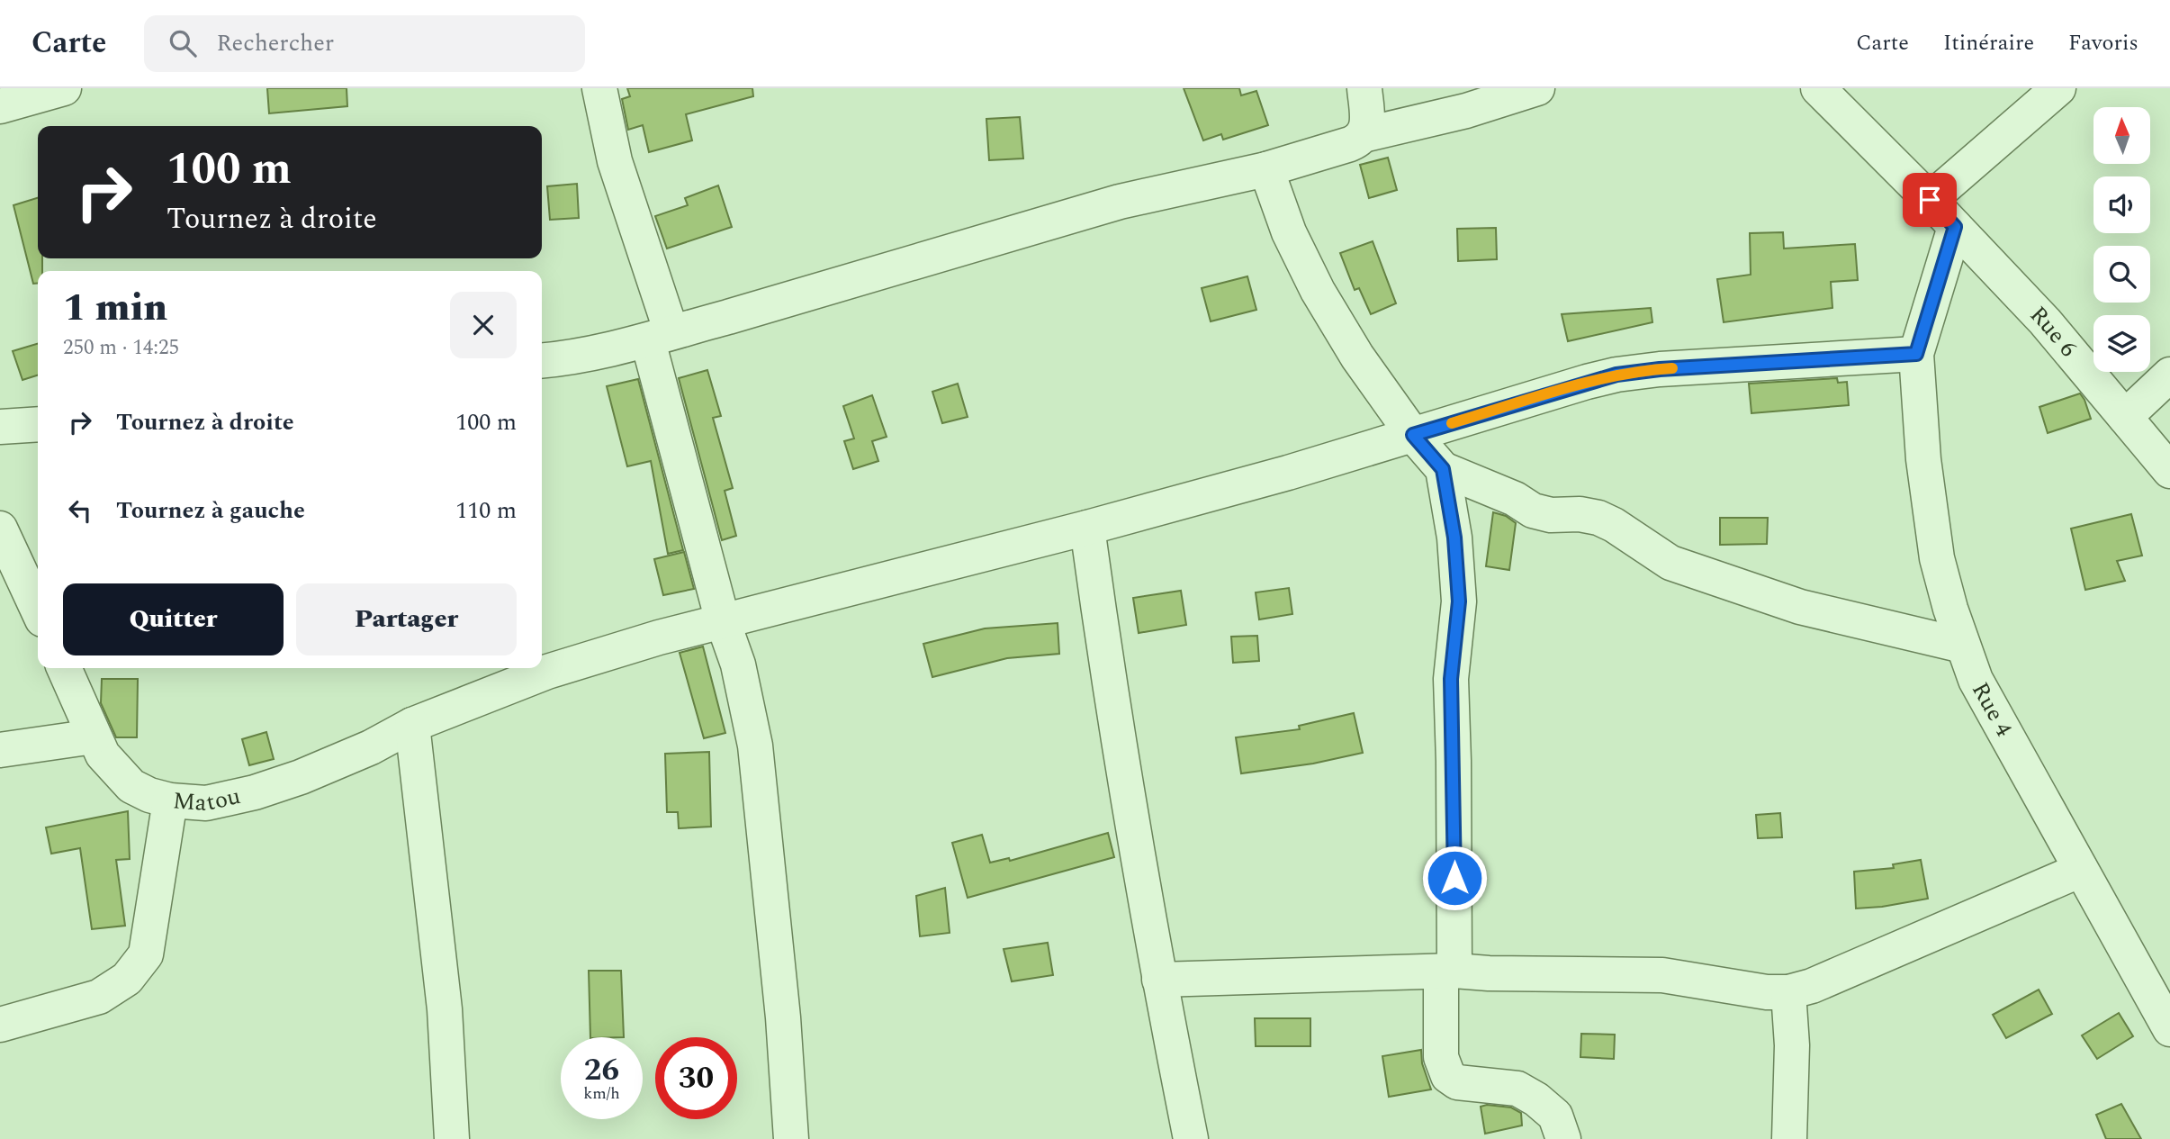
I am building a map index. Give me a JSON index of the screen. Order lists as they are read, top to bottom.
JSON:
{
  "streets": {
    "street": ["Rue 6", "Rue 4", "Matou"]
  },
  "crossings": [
    ["Rue 4", "Matou"]
  ],
  "north": "top",
  "page": {
    "header": "Carte",
    "search": "Rechercher",
    "nav": ["Carte", "Itinéraire", "Favoris"],
    "turn": ["100 m", "Tournez à droite"],
    "heading": ["1 min", "250 m · 14:25"],
    "list": [
      {
        "name": "Tournez à droite",
        "value": "100 m"
      },
      {
        "name": "Tournez à gauche",
        "value": "110 m"
      }
    ],
    "buttons": ["Quitter", "Partager"],
    "speed": "26 km/h",
    "limit": "30"
  }
}
